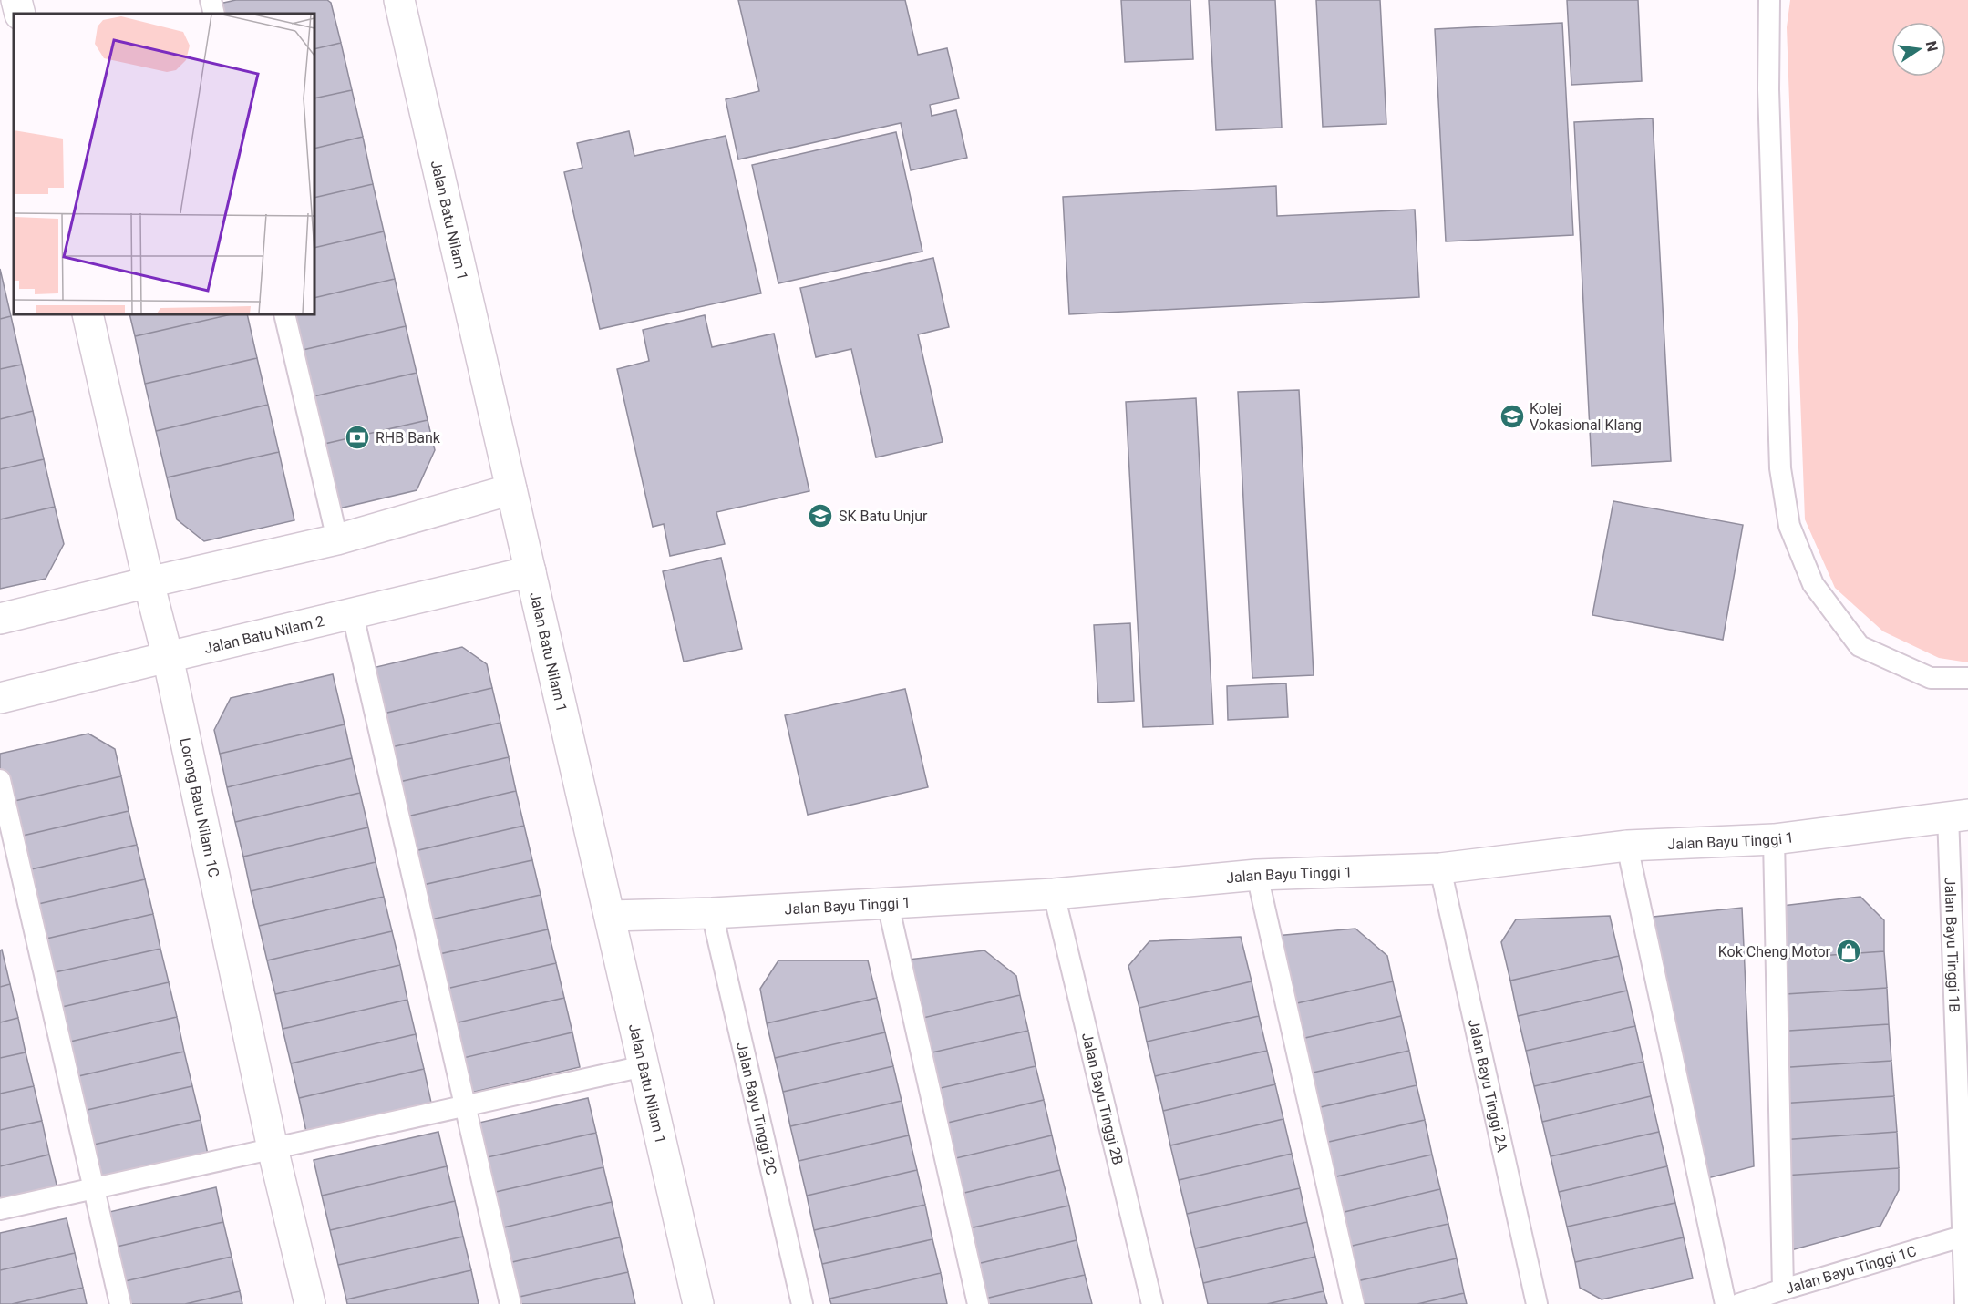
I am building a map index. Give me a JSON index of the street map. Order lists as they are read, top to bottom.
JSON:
{
  "streets": {
    "street": [
      "Jalan Batu Nilam 1",
      "Jalan Batu Nilam 2",
      "Lorong Batu Nilam 1C",
      "Jalan Bayu Tinggi 1"
    ],
    "lane": [
      "Jalan Bayu Tinggi 1B",
      "Jalan Bayu Tinggi 2A",
      "Jalan Bayu Tinggi 2B",
      "Jalan Bayu Tinggi 2C",
      "Jalan Bayu Tinggi 1C"
    ]
  },
  "crossings": [
    ["Jalan Batu Nilam 1", "Jalan Batu Nilam 2"],
    ["Jalan Batu Nilam 1", "Jalan Bayu Tinggi 1"],
    ["Jalan Batu Nilam 2", "Lorong Batu Nilam 1C"],
    ["Jalan Bayu Tinggi 1", "Jalan Bayu Tinggi 1B"],
    ["Jalan Bayu Tinggi 1", "Jalan Bayu Tinggi 2A"],
    ["Jalan Bayu Tinggi 1", "Jalan Bayu Tinggi 2B"],
    ["Jalan Bayu Tinggi 1", "Jalan Bayu Tinggi 2C"],
    ["Jalan Bayu Tinggi 1B", "Jalan Bayu Tinggi 1C"]
  ],
  "places": {
    "school or university": ["Kolej Vokasional Klang", "SK Batu Unjur"],
    "bank": ["RHB Bank"],
    "shop": ["Kok Cheng Motor"]
  },
  "north": "right"
}
